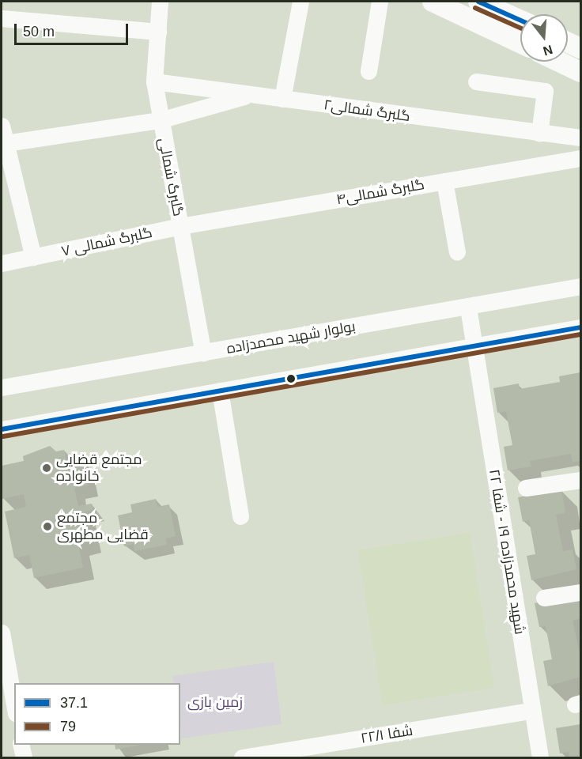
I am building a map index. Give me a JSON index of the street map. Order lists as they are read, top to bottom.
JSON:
{
  "streets": {
    "street": [
      "گلبرگ شمالی۲",
      "گلبرگ شمالی",
      "گلبرگ شمالی۴",
      "گلبرگ شمالی ۷",
      "بولوار شهید محمدزاده",
      "شهید محمدزاده ۱۹ - شفا ۲۲",
      "۲۲/۱ شفا"
    ]
  },
  "crossings": [
    ["گلبرگ شمالی۲", "گلبرگ شمالی"],
    ["گلبرگ شمالی", "گلبرگ شمالی۴"],
    ["گلبرگ شمالی", "گلبرگ شمالی ۷"],
    ["گلبرگ شمالی", "بولوار شهید محمدزاده"],
    ["گلبرگ شمالی۴", "گلبرگ شمالی ۷"],
    ["بولوار شهید محمدزاده", "شهید محمدزاده ۱۹ - شفا ۲۲"],
    ["شهید محمدزاده ۱۹ - شفا ۲۲", "۲۲/۱ شفا"]
  ],
  "parks": ["زمین بازی"],
  "places": ["مجتمع قضایی خانواده", "مجتمع قضایی مطهری"],
  "lines": ["transit line 37.1", "transit line 79"],
  "legend": ["37.1", "79"],
  "scale_bar": "50 m",
  "north": "bottom"
}
